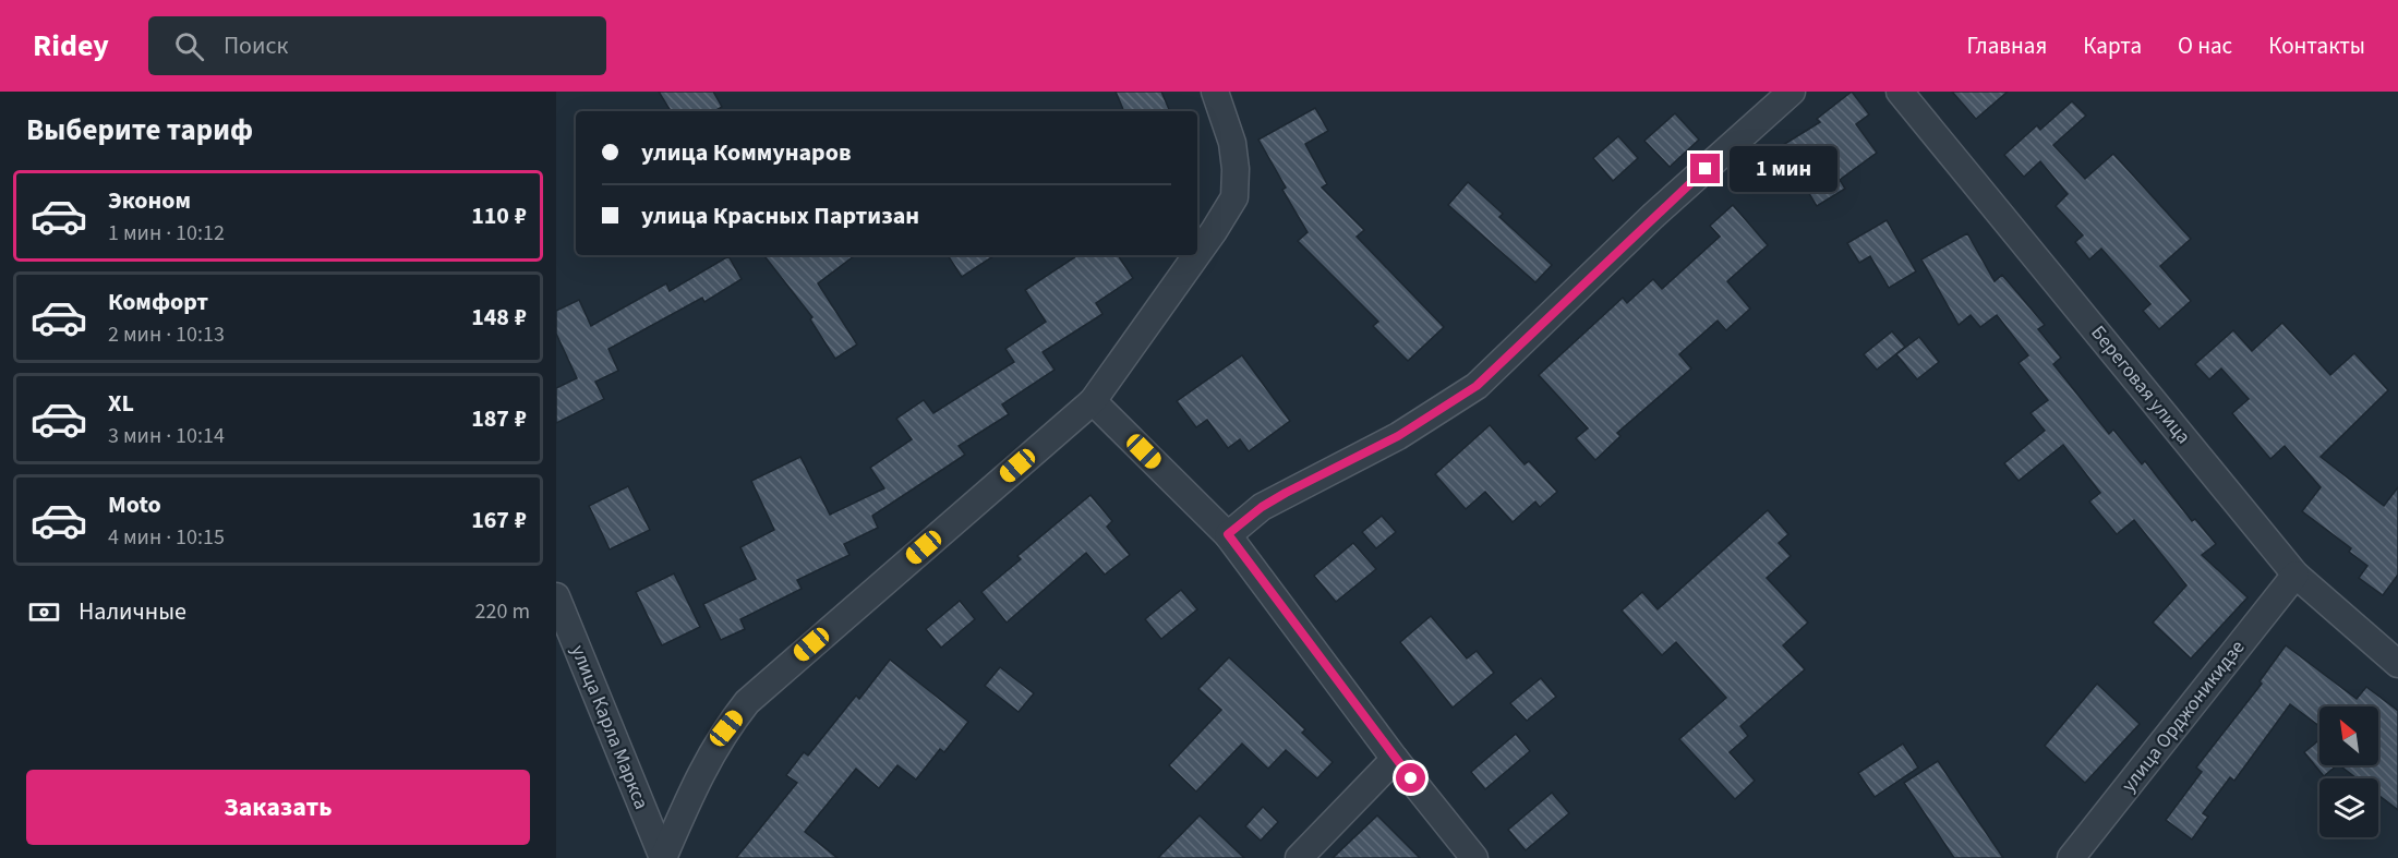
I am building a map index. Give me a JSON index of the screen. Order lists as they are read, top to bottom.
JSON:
{
  "streets": {
    "street": ["Береговая улица", "улица Орджоникидзе", "улица Карла Маркса"]
  },
  "crossings": [
    ["Береговая улица", "улица Орджоникидзе"]
  ],
  "north": "top left",
  "page": {
    "header": "Ridey",
    "search": "Поиск",
    "nav": [
      "Главная",
      "Карта",
      "О нас",
      "Контакты"
    ],
    "heading": "Выберите тариф",
    "banner": ["улица Коммунаров", "улица Красных Партизан"],
    "bubble": "1 мин",
    "list": [
      {
        "name": "Эконом",
        "note": "1 мин · 10:12",
        "value": "110 ₽"
      },
      {
        "name": "Комфорт",
        "note": "2 мин · 10:13",
        "value": "148 ₽"
      },
      {
        "name": "XL",
        "note": "3 мин · 10:14",
        "value": "187 ₽"
      },
      {
        "name": "Moto",
        "note": "4 мин · 10:15",
        "value": "167 ₽"
      }
    ],
    "pay": ["Наличные", "220 m"],
    "buttons": "Заказать"
  }
}
